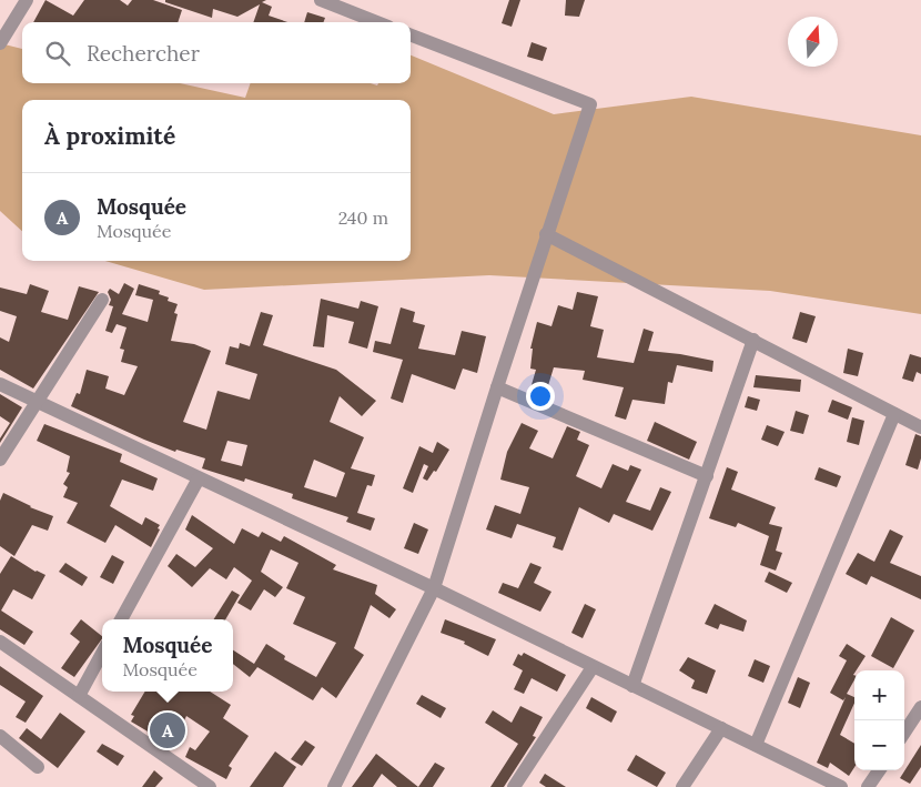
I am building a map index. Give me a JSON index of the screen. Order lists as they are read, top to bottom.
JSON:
{
  "north": "top",
  "page": {
    "search": "Rechercher",
    "heading": "À proximité",
    "list": [
      {
        "mark": "A",
        "name": "Mosquée",
        "note": "Mosquée",
        "value": "240 m"
      }
    ],
    "popup": ["Mosquée", "Mosquée"],
    "map_buttons": ["+", "−"],
    "pins": "A"
  }
}
